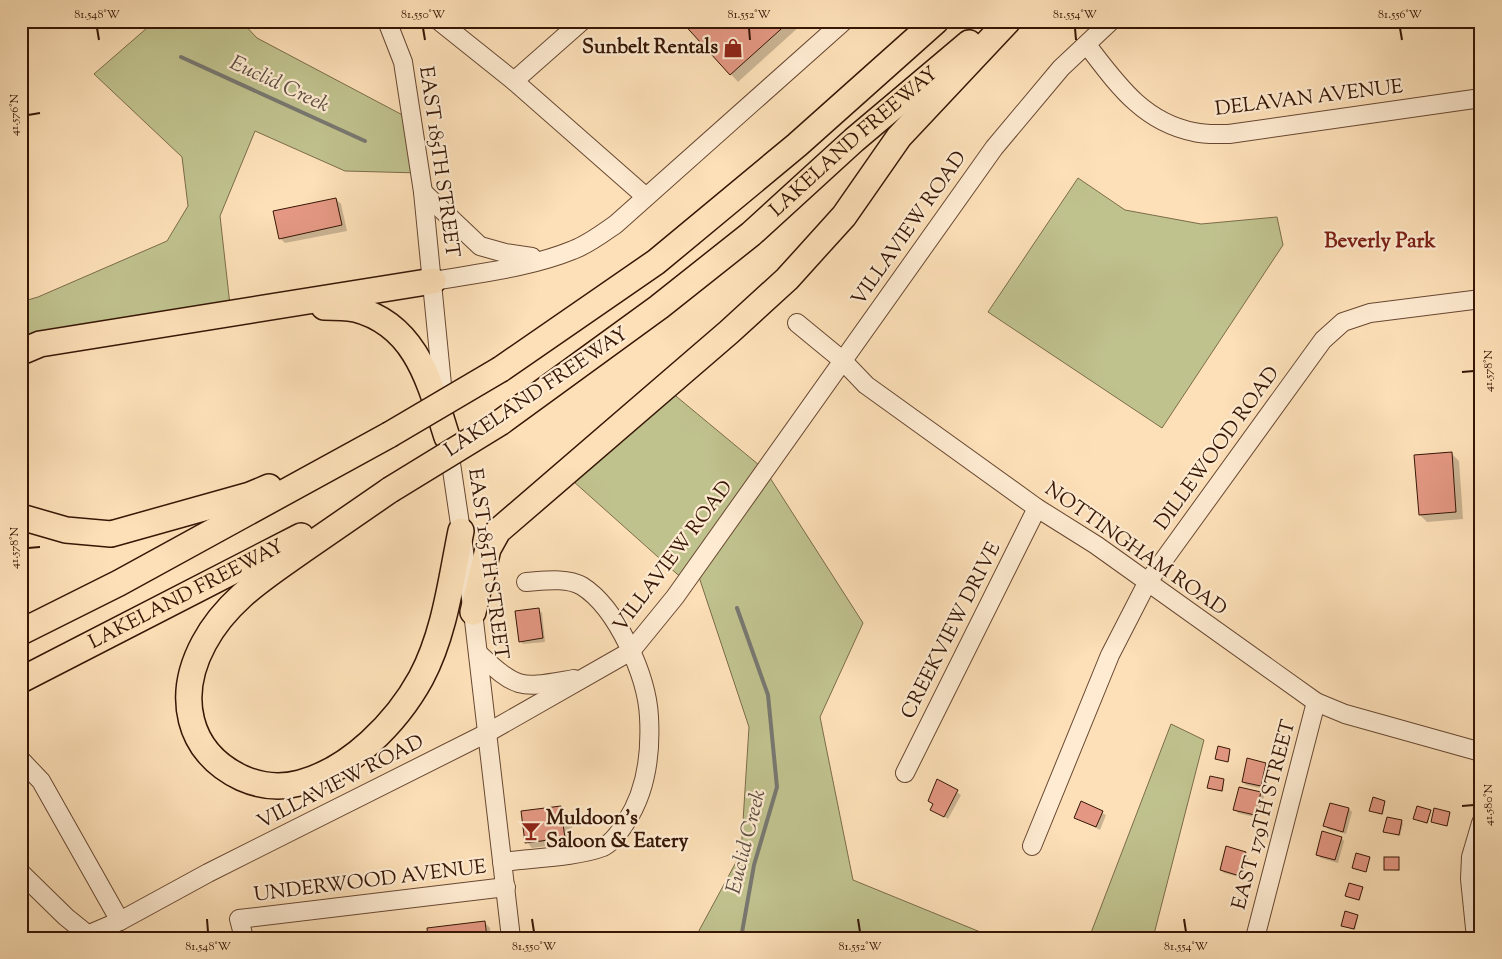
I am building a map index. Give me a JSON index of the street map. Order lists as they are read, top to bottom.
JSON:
{
  "streets": {
    "highway": ["LAKELAND FREEWAY"],
    "street": [
      "DELAVAN AVENUE",
      "EAST 185TH STREET",
      "VILLAVIEW ROAD",
      "DILLEWOOD ROAD",
      "NOTTINGHAM ROAD",
      "CREEKVIEW DRIVE",
      "EAST 179TH STREET",
      "UNDERWOOD AVENUE"
    ]
  },
  "crossings": [
    ["DELAVAN AVENUE", "VILLAVIEW ROAD"],
    ["EAST 185TH STREET", "VILLAVIEW ROAD"],
    ["EAST 185TH STREET", "UNDERWOOD AVENUE"],
    ["VILLAVIEW ROAD", "NOTTINGHAM ROAD"],
    ["DILLEWOOD ROAD", "NOTTINGHAM ROAD"],
    ["NOTTINGHAM ROAD", "CREEKVIEW DRIVE"],
    ["NOTTINGHAM ROAD", "EAST 179TH STREET"]
  ],
  "districts": ["Beverly Park"],
  "water": ["Euclid Creek"],
  "places": {
    "shop": ["Sunbelt Rentals"],
    "bar": ["Muldoon's Saloon & Eatery"]
  },
  "coordinates": [
    "81.548°W",
    "81.550°W",
    "81.552°W",
    "81.554°W",
    "81.556°W",
    "41.576°N",
    "41.578°N",
    "41.580°N"
  ]
}
